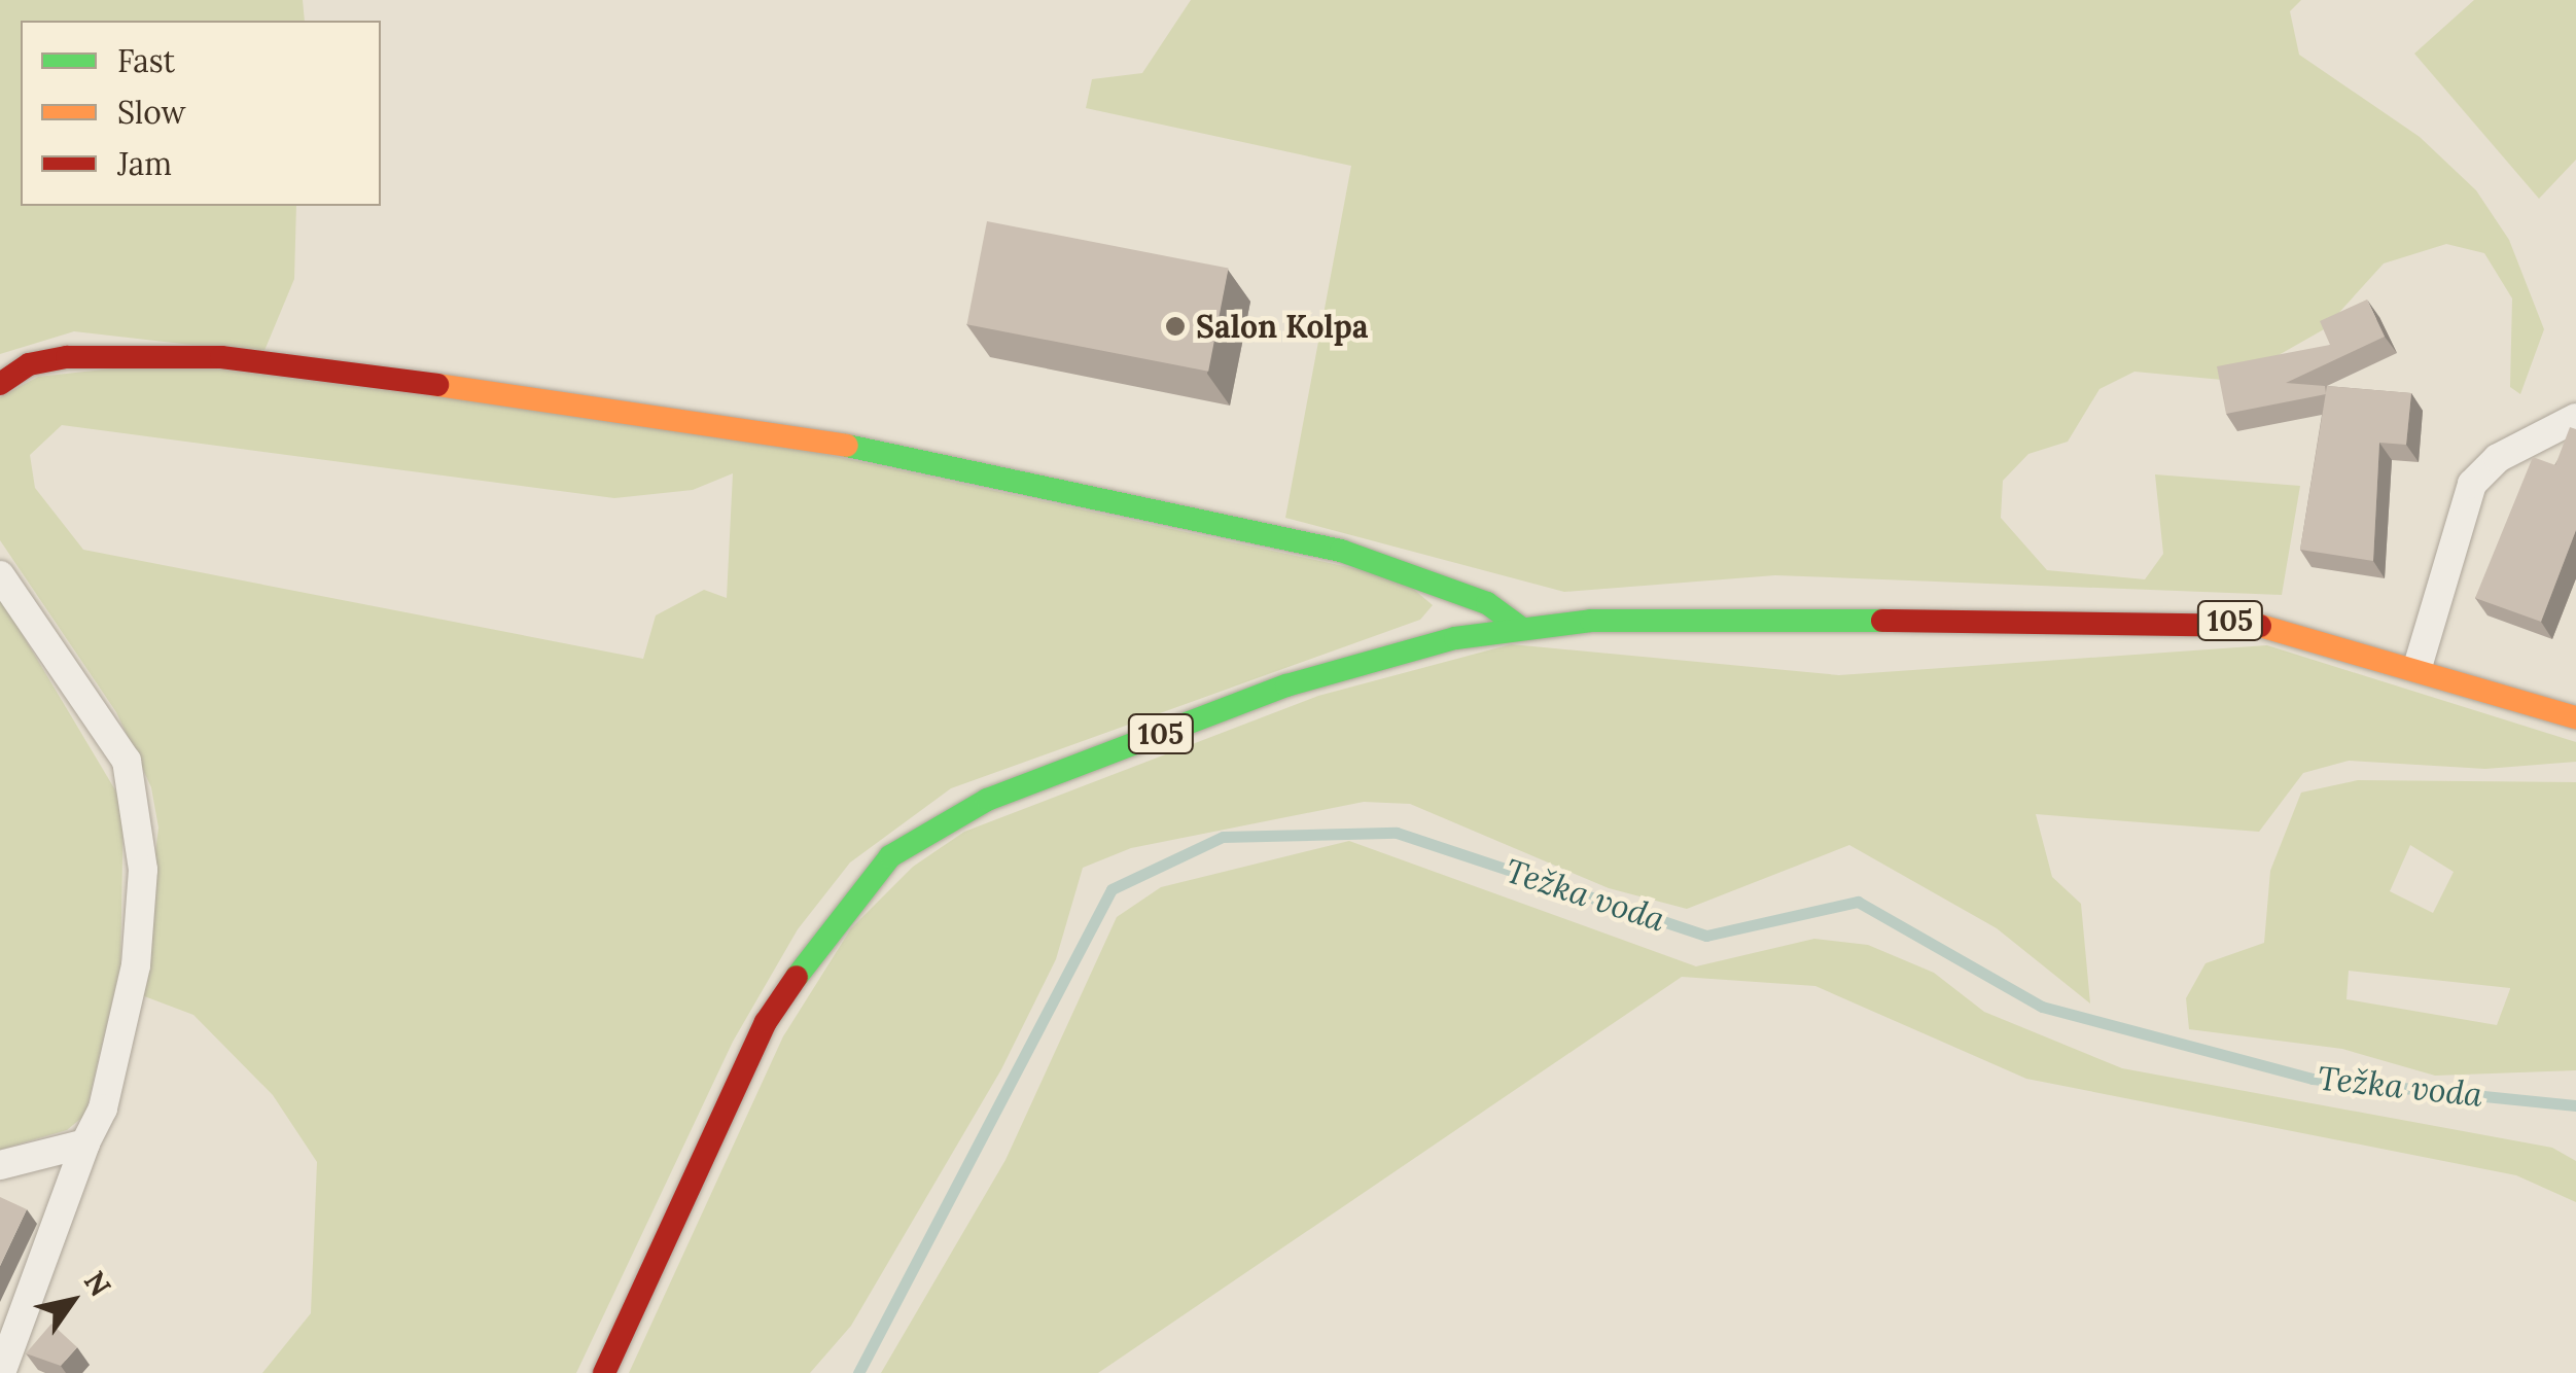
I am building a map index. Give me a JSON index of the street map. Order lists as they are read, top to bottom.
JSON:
{
  "streets": {
    "main road": ["105"]
  },
  "water": ["Težka voda"],
  "places": ["Salon Kolpa"],
  "legend": ["Fast", "Slow", "Jam"],
  "north": "top right"
}
